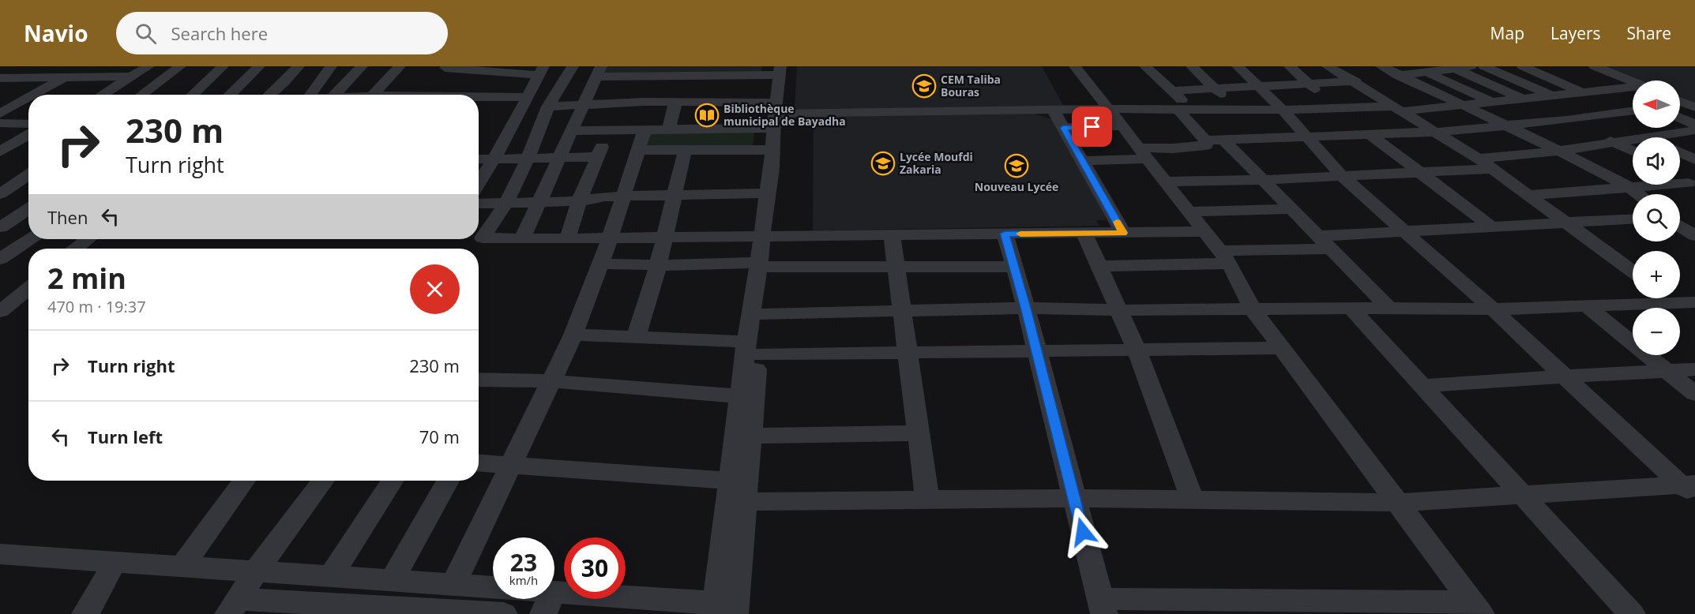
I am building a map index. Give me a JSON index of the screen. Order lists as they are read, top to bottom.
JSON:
{
  "places": {
    "school or university": ["CEM Taliba Bouras", "Lycée Moufdi Zakaria", "Nouveau Lycée"],
    "library": ["Bibliothèque municipal de Bayadha"]
  },
  "north": "left",
  "page": {
    "header": "Navio",
    "search": "Search here",
    "nav": ["Map", "Layers", "Share"],
    "map_buttons": ["+", "−"],
    "turn": ["230 m", "Turn right"],
    "then": "Then",
    "heading": ["2 min", "470 m · 19:37"],
    "list": [
      {
        "name": "Turn right",
        "value": "230 m"
      },
      {
        "name": "Turn left",
        "value": "70 m"
      }
    ],
    "speed": "23 km/h",
    "limit": "30"
  }
}
